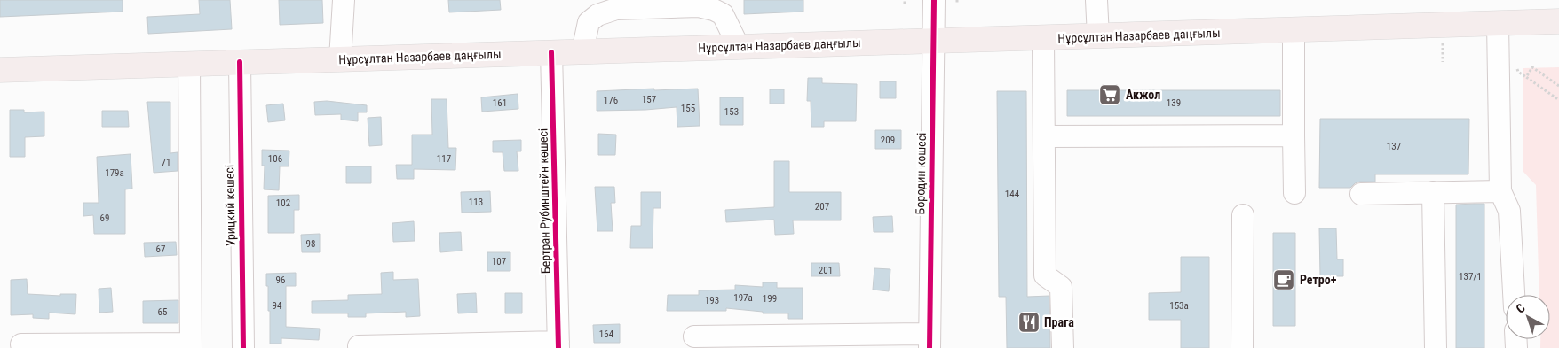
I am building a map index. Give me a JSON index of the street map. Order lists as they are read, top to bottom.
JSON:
{
  "streets": {
    "main road": ["Нұрсұлтан Назарбаев даңғылы"],
    "street": ["Бородин көшесі", "Бертран Рубинштейн көшесі", "Урицкий көшесі"]
  },
  "crossings": [
    ["Нұрсұлтан Назарбаев даңғылы", "Бородин көшесі"],
    ["Нұрсұлтан Назарбаев даңғылы", "Бертран Рубинштейн көшесі"],
    ["Нұрсұлтан Назарбаев даңғылы", "Урицкий көшесі"]
  ],
  "places": {
    "supermarket": ["Акжол"],
    "cafe": ["Ретро+"],
    "restaurant": ["Прага"]
  },
  "house_numbers": [
    "157",
    "176",
    "161",
    "139",
    "155",
    "153",
    "209",
    "137",
    "106",
    "117",
    "71",
    "179а",
    "144",
    "113",
    "102",
    "207",
    "69",
    "98",
    "67",
    "107",
    "201",
    "137/1",
    "96",
    "197а",
    "199",
    "193",
    "94",
    "153а",
    "65",
    "164"
  ],
  "north": "top left"
}
